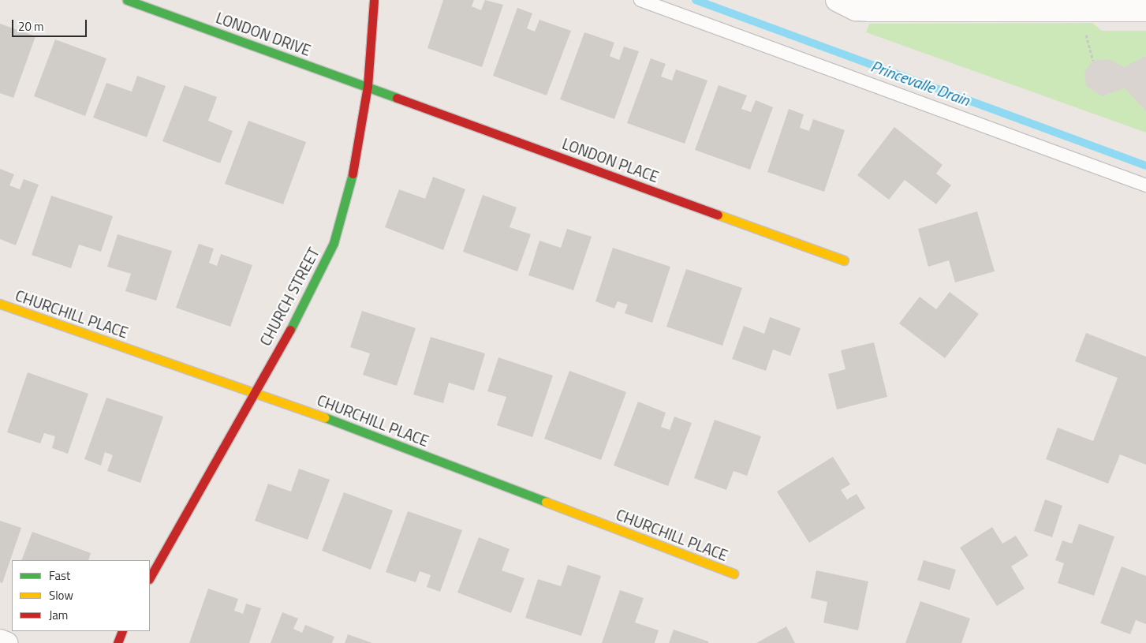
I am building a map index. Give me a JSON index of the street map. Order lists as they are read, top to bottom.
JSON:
{
  "streets": {
    "street": [
      "LONDON DRIVE",
      "LONDON PLACE",
      "CHURCH STREET",
      "CHURCHILL PLACE"
    ]
  },
  "crossings": [
    ["LONDON DRIVE", "LONDON PLACE"],
    ["LONDON DRIVE", "CHURCH STREET"],
    ["LONDON PLACE", "CHURCH STREET"],
    ["CHURCH STREET", "CHURCHILL PLACE"]
  ],
  "water": ["Princevalle Drain"],
  "legend": ["Fast", "Slow", "Jam"],
  "scale_bar": "20 m"
}
